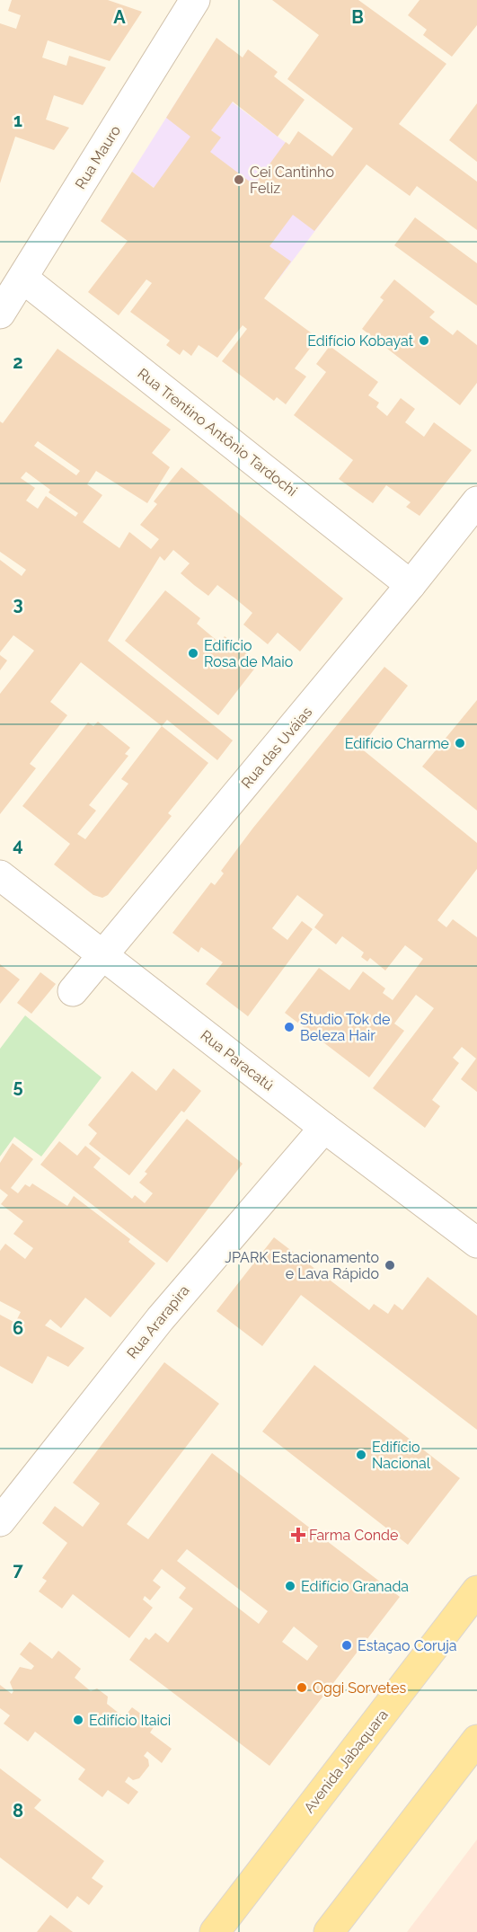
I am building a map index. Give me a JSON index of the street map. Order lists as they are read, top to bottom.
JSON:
{
  "streets": {
    "main road": ["Avenida Jabaquara"],
    "street": [
      "Rua Mauro",
      "Rua Trentino Antônio Tardochi",
      "Rua das Uváias",
      "Rua Paracatú",
      "Rua Ararapira"
    ]
  },
  "crossings": [
    ["Rua Mauro", "Rua Trentino Antônio Tardochi"],
    ["Rua Trentino Antônio Tardochi", "Rua das Uváias"],
    ["Rua das Uváias", "Rua Paracatú"],
    ["Rua Paracatú", "Rua Ararapira"]
  ],
  "places": {
    "other": [
      "Cei Cantinho Feliz",
      "Edifício Kobayat",
      "Edifício Rosa de Maio",
      "Edifício Charme",
      "Studio Tok de Beleza Hair",
      "JPARK Estacionamento e Lava Rápido",
      "Edifício Nacional",
      "Edifício Granada",
      "Estaçao Coruja",
      "Oggi Sorvetes",
      "Edifício Itaici"
    ],
    "health": ["Farma Conde"]
  },
  "grid": {
    "columns": ["A", "B"],
    "rows": [
      "1",
      "2",
      "3",
      "4",
      "5",
      "6",
      "7",
      "8"
    ]
  }
}
